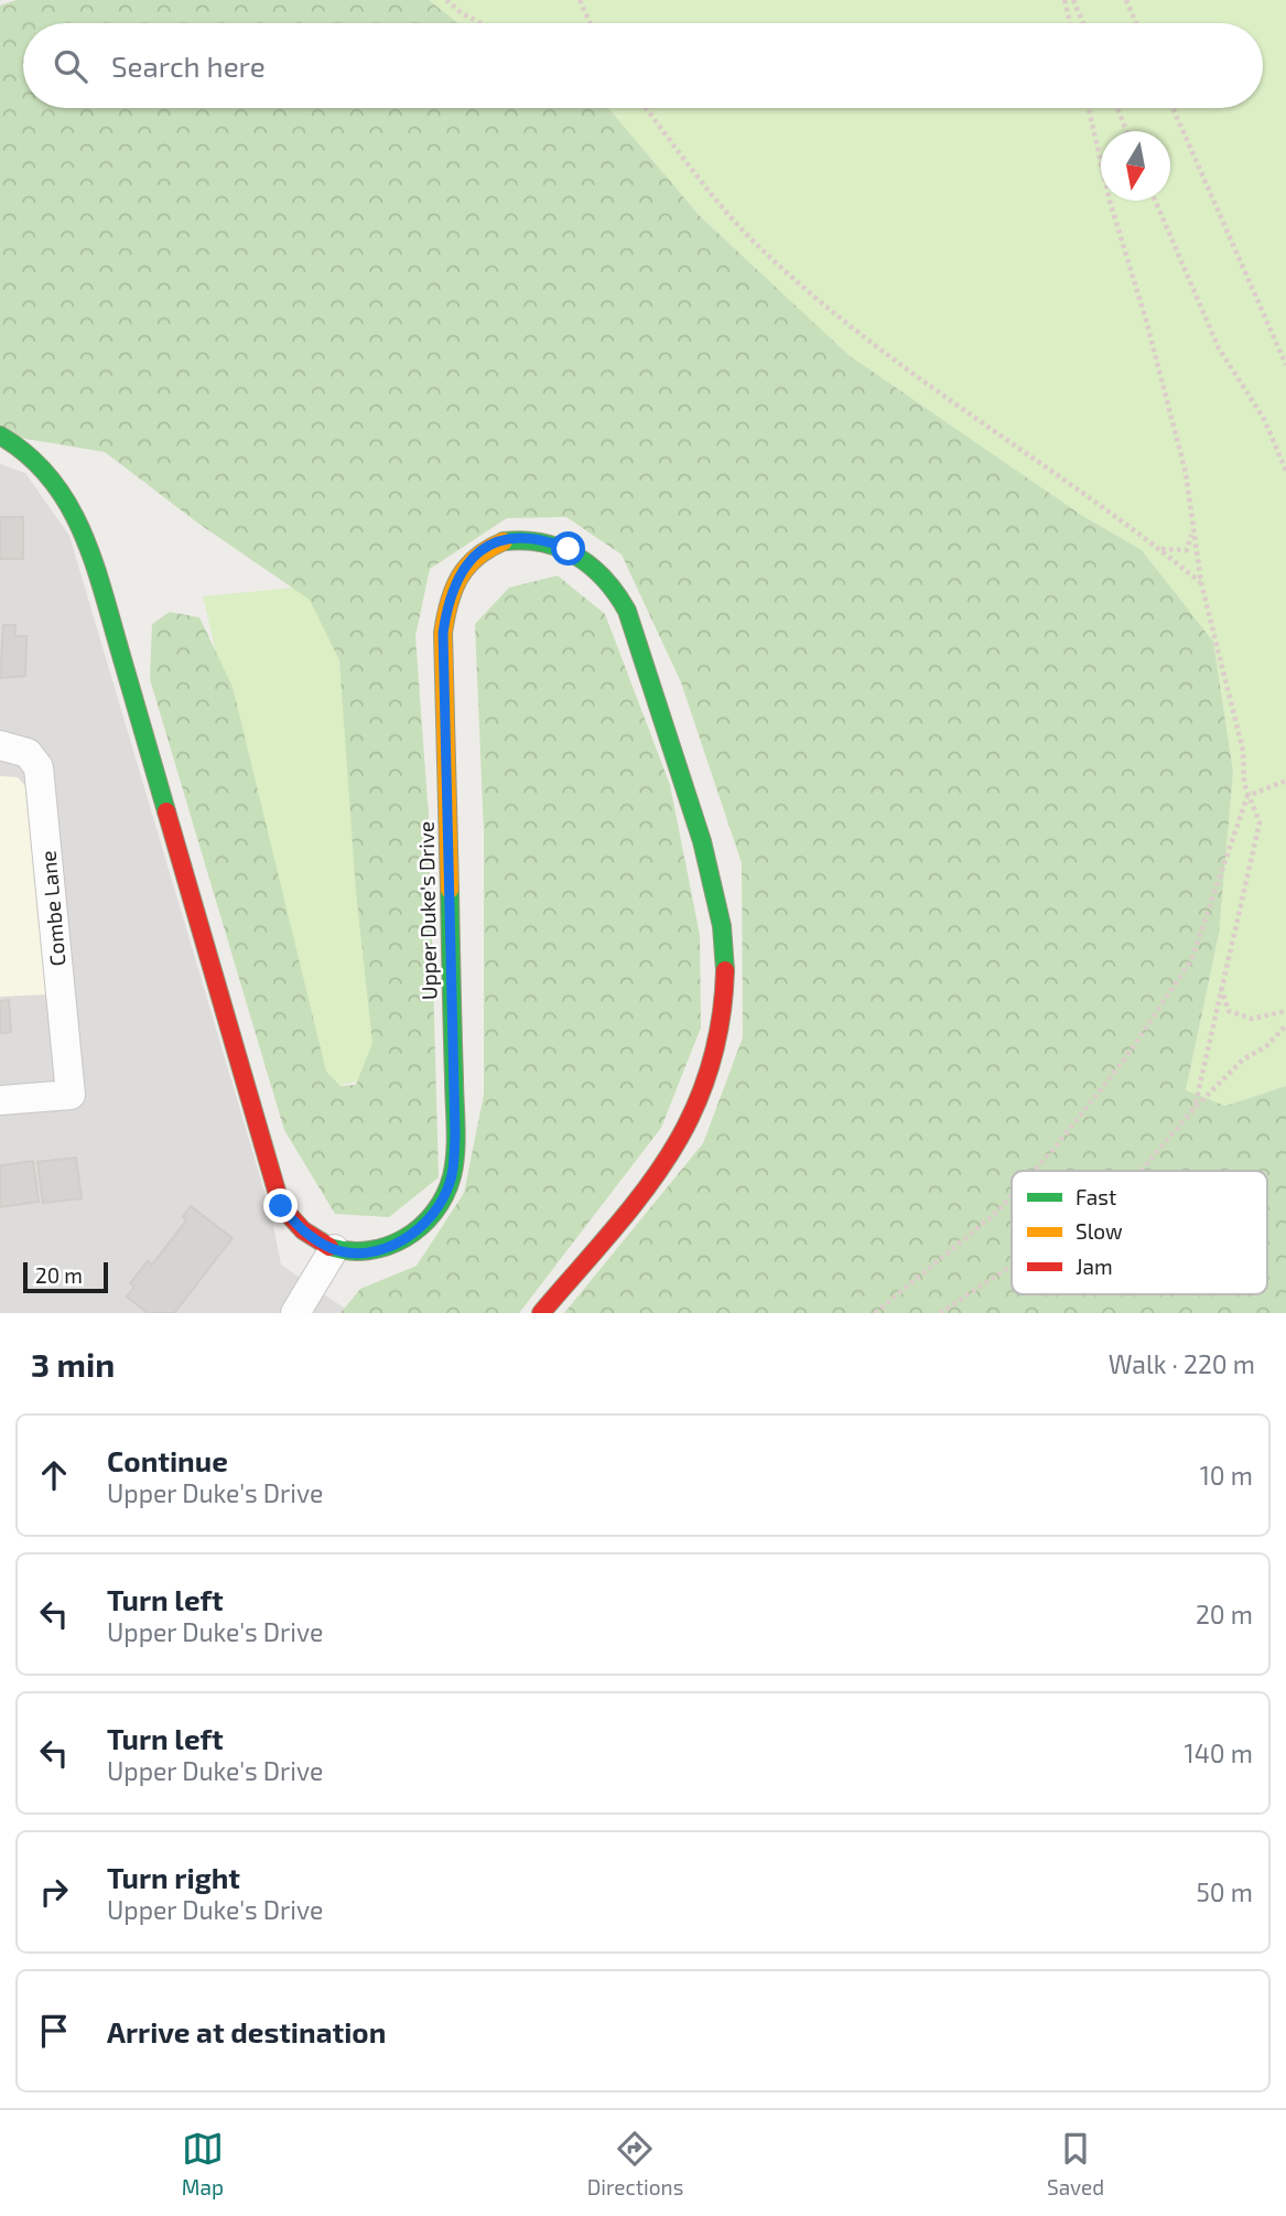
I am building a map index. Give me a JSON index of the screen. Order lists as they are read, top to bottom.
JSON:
{
  "streets": {
    "main road": ["Upper Duke's Drive"],
    "street": ["Combe Lane"]
  },
  "legend": ["Fast", "Slow", "Jam"],
  "scale_bar": "20 m",
  "north": "bottom",
  "page": {
    "search": "Search here",
    "scale": "20 m",
    "heading": ["3 min", "Walk · 220 m"],
    "list": [
      ["Continue", "Upper Duke's Drive", "10 m"],
      ["Turn left", "Upper Duke's Drive", "20 m"],
      ["Turn left", "Upper Duke's Drive", "140 m"],
      ["Turn right", "Upper Duke's Drive", "50 m"],
      "Arrive at destination"
    ],
    "nav": ["Map", "Directions", "Saved"]
  }
}
